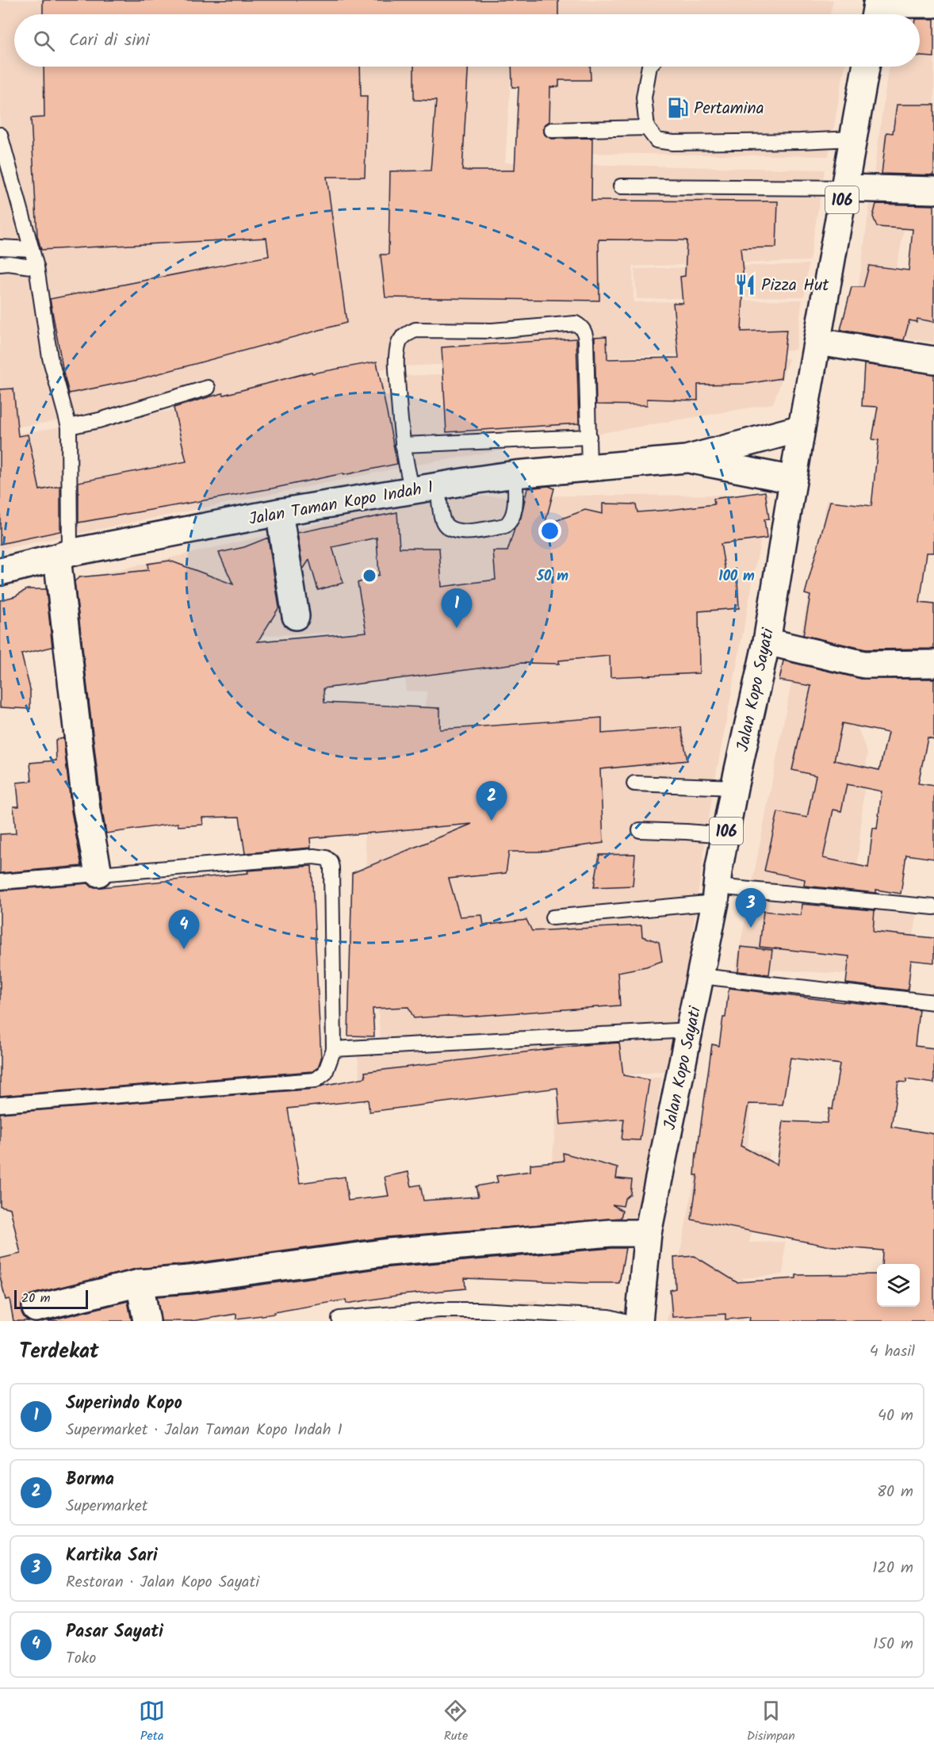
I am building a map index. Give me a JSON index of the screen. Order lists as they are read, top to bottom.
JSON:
{
  "streets": {
    "main road": ["106", "Jalan Taman Kopo Indah 1", "Jalan Kopo Sayati"]
  },
  "crossings": [
    ["Jalan Taman Kopo Indah 1", "Jalan Kopo Sayati"]
  ],
  "places": {
    "fuel station": ["Pertamina"],
    "restaurant": ["Pizza Hut"]
  },
  "scale_bar": "20 m",
  "page": {
    "search": "Cari di sini",
    "pins": [
      "1",
      "2",
      "3",
      "4"
    ],
    "scale": "20 m",
    "heading": ["Terdekat", "4 hasil"],
    "list": [
      {
        "mark": "1",
        "name": "Superindo Kopo",
        "note": "Supermarket · Jalan Taman Kopo Indah 1",
        "value": "40 m"
      },
      {
        "mark": "2",
        "name": "Borma",
        "note": "Supermarket",
        "value": "80 m"
      },
      {
        "mark": "3",
        "name": "Kartika Sari",
        "note": "Restoran · Jalan Kopo Sayati",
        "value": "120 m"
      },
      {
        "mark": "4",
        "name": "Pasar Sayati",
        "note": "Toko",
        "value": "150 m"
      }
    ],
    "nav": ["Peta", "Rute", "Disimpan"]
  },
  "rings": ["50 m", "100 m"]
}
